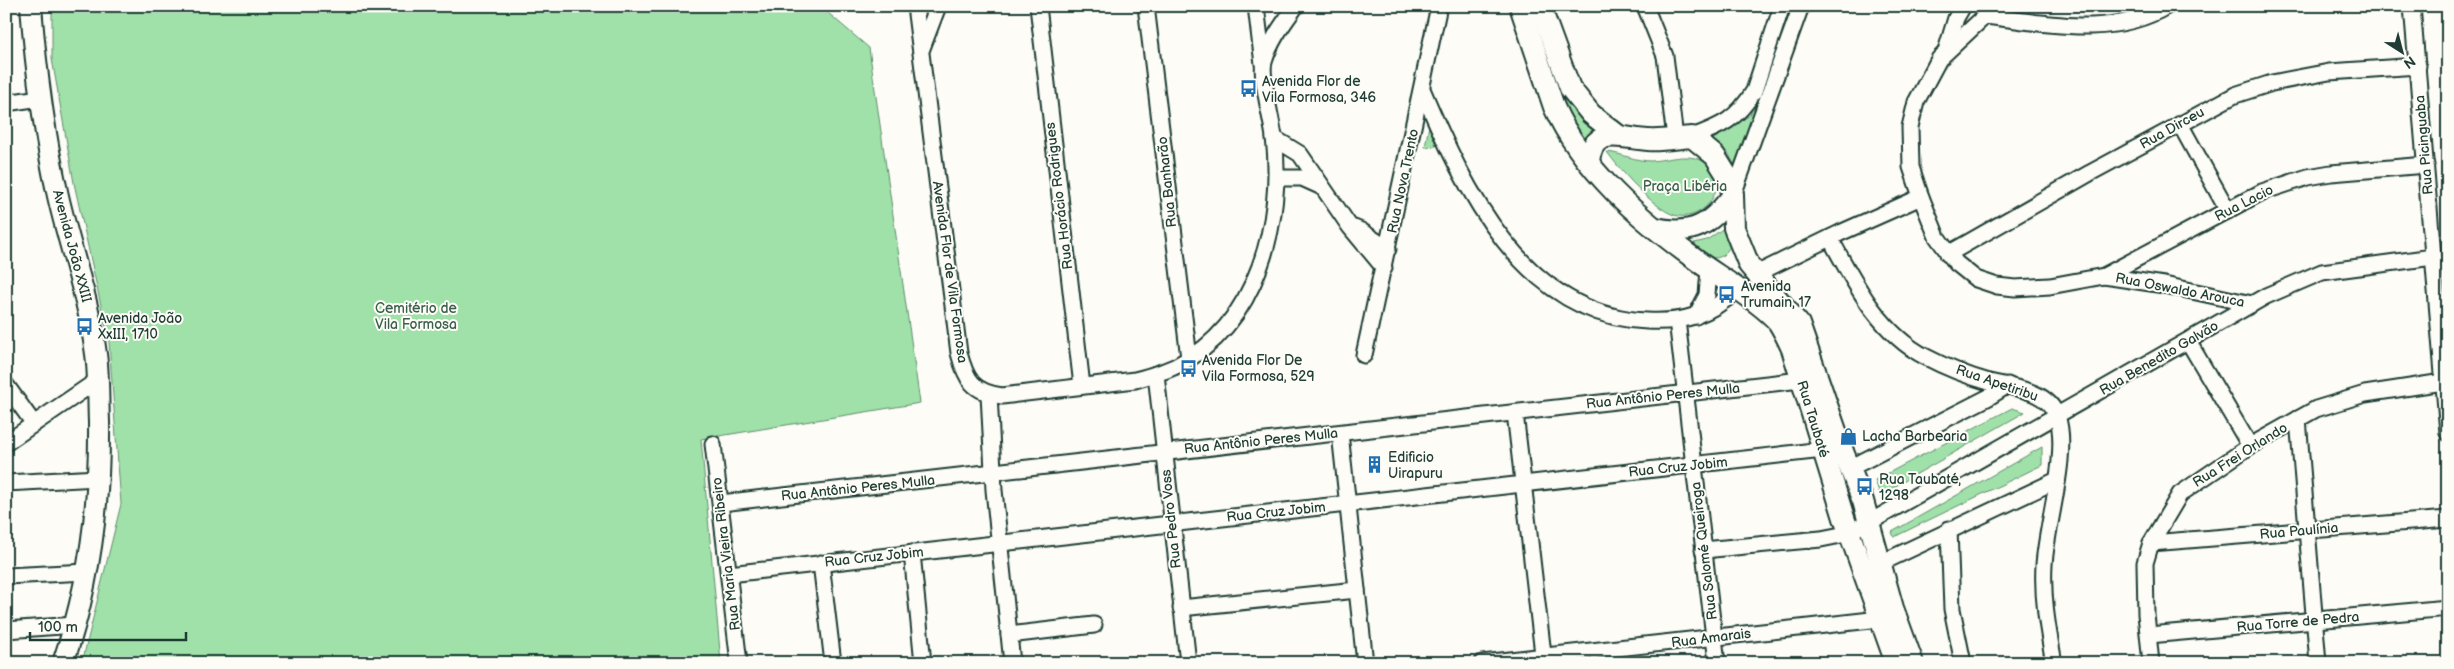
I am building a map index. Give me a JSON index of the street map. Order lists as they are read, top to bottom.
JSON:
{
  "streets": {
    "main road": ["Avenida João XXIII", "Rua Taubaté"],
    "street": [
      "Rua Dirceu",
      "Rua Picinguaba",
      "Rua Nova Trento",
      "Rua Banharão",
      "Rua Horácio Rodrigues",
      "Rua Lacio",
      "Avenida Flor de Vila Formosa",
      "Rua Oswaldo Arouca",
      "Rua Benedito Galvão",
      "Rua Apetiribu",
      "Rua Antônio Peres Mulla",
      "Rua Frei Orlando",
      "Rua Cruz Jobim",
      "Rua Pedro Voss",
      "Rua Paulínia",
      "Rua Salomé Queiroga",
      "Rua Maria Vieira Ribeiro",
      "Rua Torre de Pedra",
      "Rua Amarais"
    ]
  },
  "crossings": [
    ["Rua Dirceu", "Rua Picinguaba"],
    ["Rua Dirceu", "Rua Oswaldo Arouca"],
    ["Rua Picinguaba", "Rua Lacio"],
    ["Rua Picinguaba", "Rua Benedito Galvão"],
    ["Rua Picinguaba", "Rua Frei Orlando"],
    ["Rua Lacio", "Rua Oswaldo Arouca"],
    ["Rua Oswaldo Arouca", "Rua Benedito Galvão"],
    ["Rua Benedito Galvão", "Rua Apetiribu"],
    ["Rua Benedito Galvão", "Rua Taubaté"],
    ["Rua Benedito Galvão", "Rua Salomé Queiroga"],
    ["Rua Antônio Peres Mulla", "Rua Taubaté"],
    ["Rua Antônio Peres Mulla", "Rua Pedro Voss"],
    ["Rua Antônio Peres Mulla", "Rua Salomé Queiroga"],
    ["Rua Antônio Peres Mulla", "Rua Maria Vieira Ribeiro"],
    ["Rua Taubaté", "Rua Cruz Jobim"],
    ["Rua Taubaté", "Rua Amarais"],
    ["Rua Frei Orlando", "Rua Paulínia"],
    ["Rua Frei Orlando", "Rua Torre de Pedra"],
    ["Rua Cruz Jobim", "Rua Pedro Voss"],
    ["Rua Cruz Jobim", "Rua Salomé Queiroga"],
    ["Rua Cruz Jobim", "Rua Maria Vieira Ribeiro"],
    ["Rua Salomé Queiroga", "Rua Amarais"]
  ],
  "parks": ["Praça Libéria", "Cemitério de Vila Formosa"],
  "places": {
    "bus stop": [
      "Avenida Flor de Vila Formosa, 346",
      "Avenida Trumain, 17",
      "Avenida João XxIII, 1710",
      "Avenida Flor De Vila Formosa, 529",
      "Rua Taubaté, 1298"
    ],
    "shop": ["Lacha Barbearia"],
    "building": ["Edificio Uirapuru"]
  },
  "scale_bar": "100 m",
  "north": "bottom right"
}
